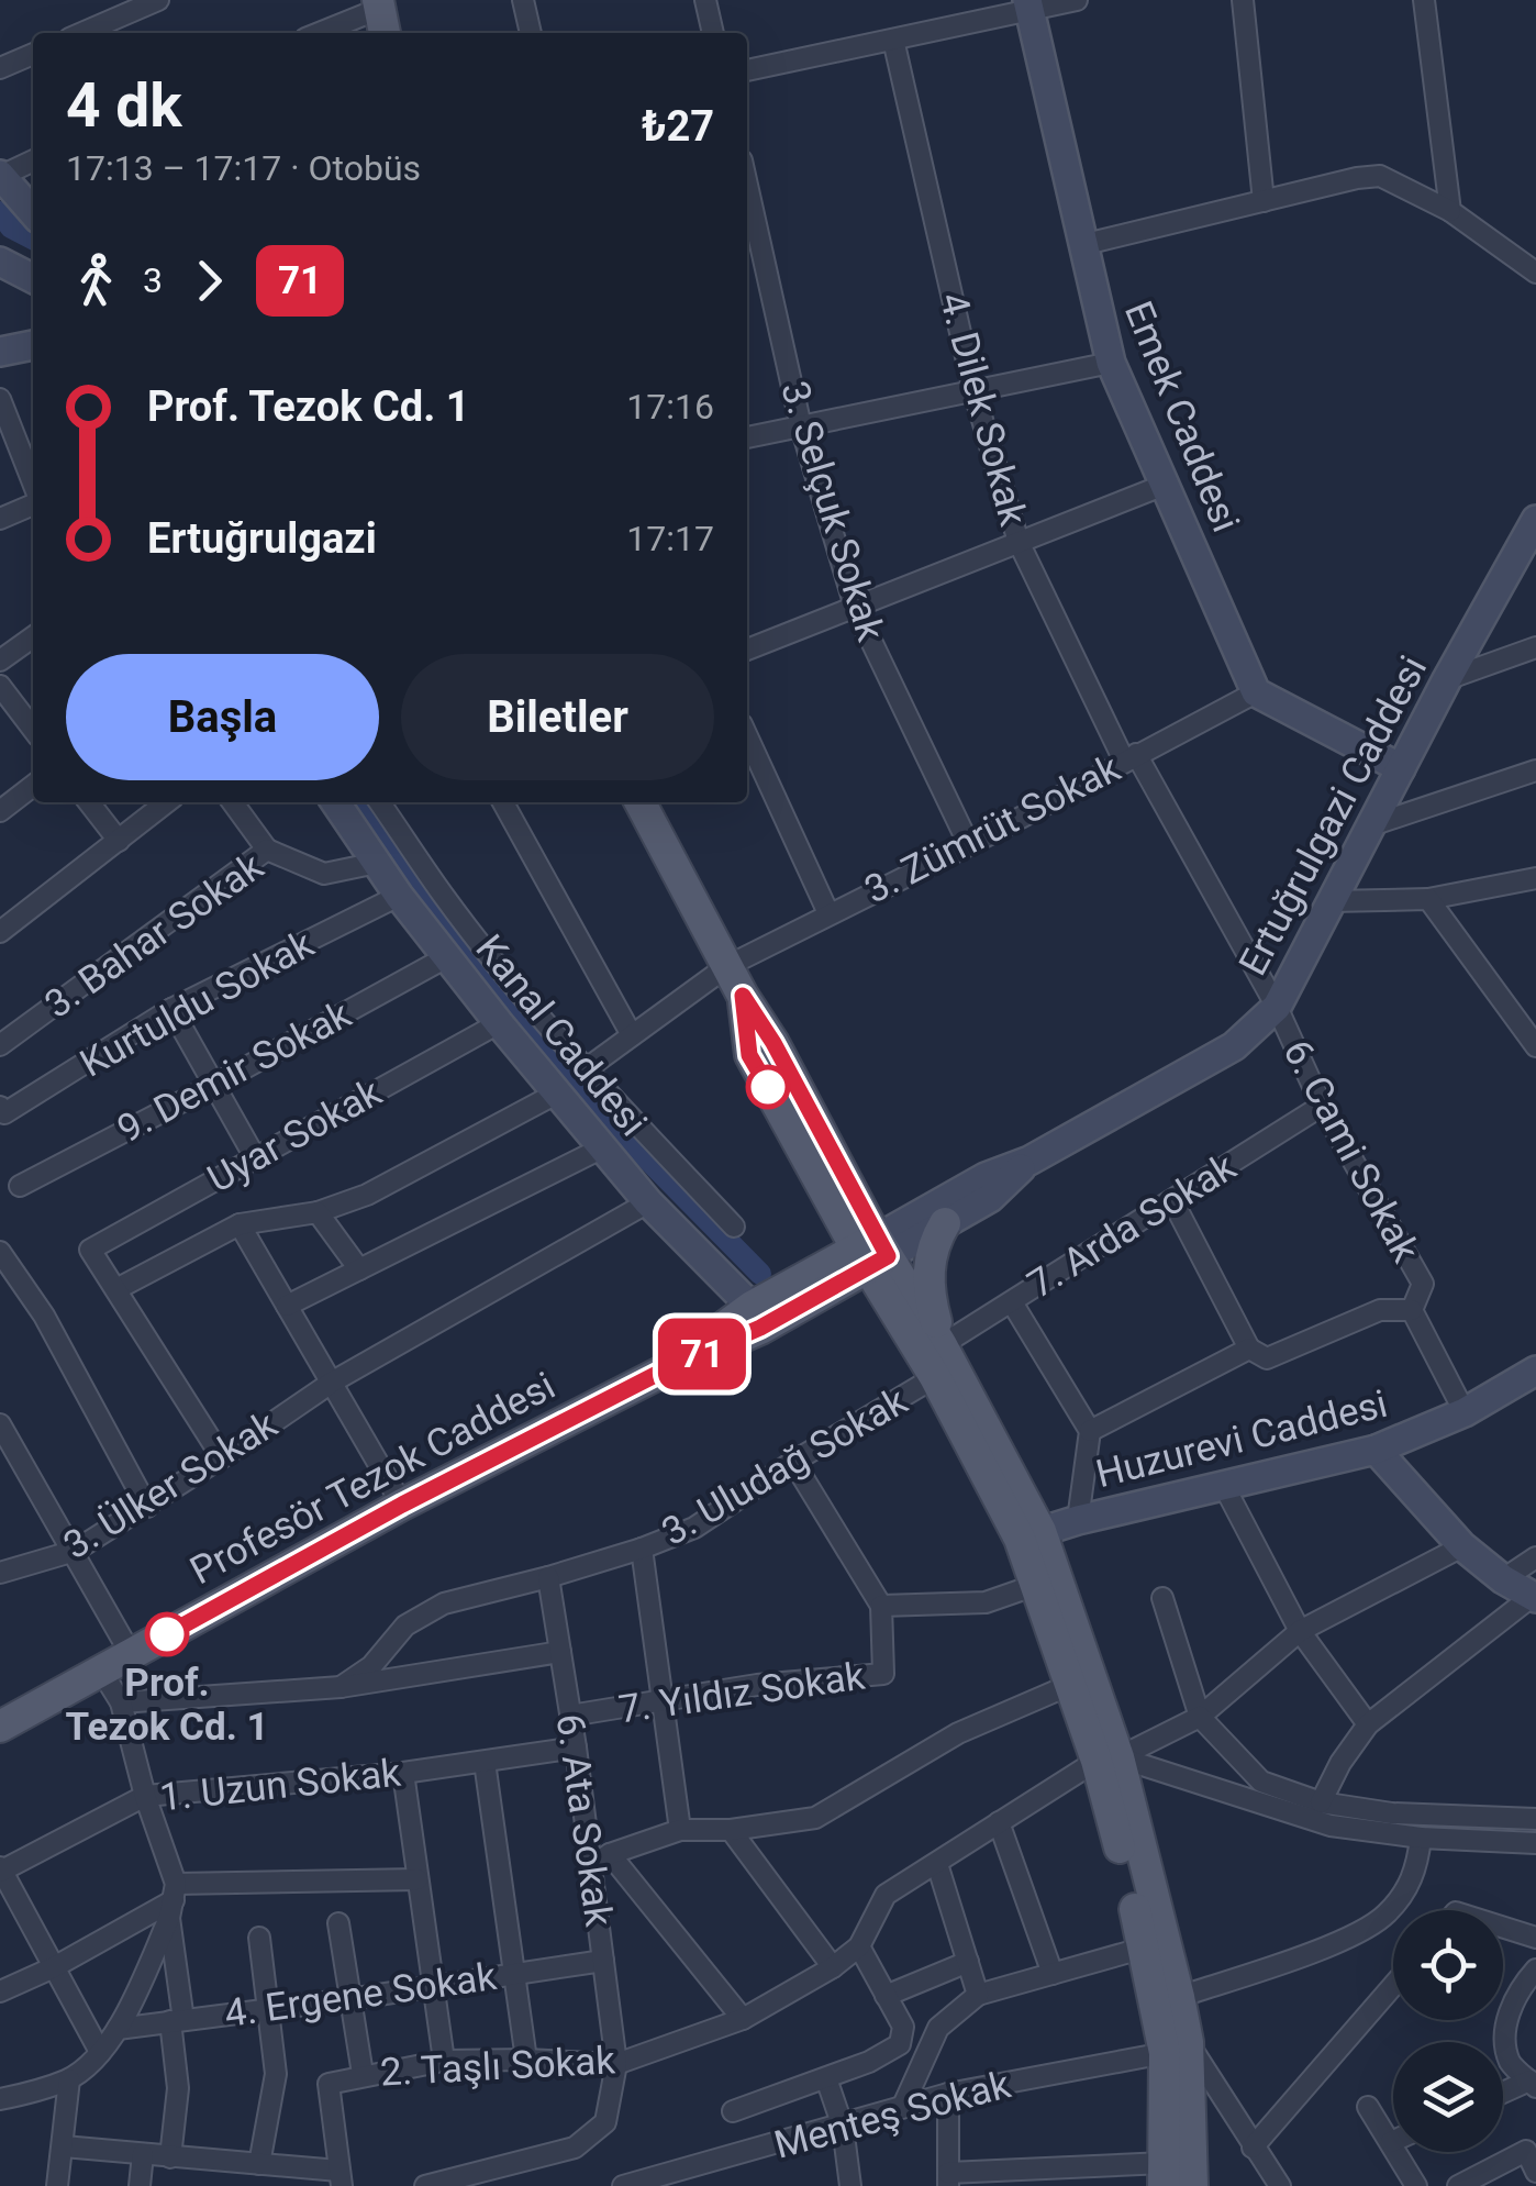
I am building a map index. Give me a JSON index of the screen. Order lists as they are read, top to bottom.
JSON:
{
  "streets": {
    "main road": ["Profesör Tezok Caddesi"],
    "street": [
      "4. Dilek Sokak",
      "Emek Caddesi",
      "3. Selçuk Sokak",
      "Ertuğrulgazi Caddesi",
      "3. Zümrüt Sokak",
      "3. Bahar Sokak",
      "Kurtuldu Sokak",
      "Kanal Caddesi",
      "9. Demir Sokak",
      "Uyar Sokak",
      "6. Cami Sokak",
      "7. Arda Sokak",
      "Huzurevi Caddesi",
      "3. Uludağ Sokak",
      "3. Ülker Sokak",
      "7. Yıldız Sokak",
      "1. Uzun Sokak",
      "6. Ata Sokak",
      "4. Ergene Sokak",
      "2. Taşlı Sokak",
      "Menteş Sokak"
    ]
  },
  "crossings": [
    ["4. Dilek Sokak", "Ertuğrulgazi Caddesi"],
    ["4. Dilek Sokak", "3. Zümrüt Sokak"],
    ["4. Dilek Sokak", "6. Cami Sokak"],
    ["Emek Caddesi", "3. Zümrüt Sokak"],
    ["3. Selçuk Sokak", "3. Zümrüt Sokak"],
    ["Ertuğrulgazi Caddesi", "6. Cami Sokak"],
    ["3. Zümrüt Sokak", "Kanal Caddesi"],
    ["3. Bahar Sokak", "Kanal Caddesi"],
    ["Kurtuldu Sokak", "Kanal Caddesi"],
    ["Kanal Caddesi", "9. Demir Sokak"],
    ["Kanal Caddesi", "Uyar Sokak"],
    ["Kanal Caddesi", "3. Ülker Sokak"],
    ["6. Cami Sokak", "7. Arda Sokak"],
    ["6. Cami Sokak", "Huzurevi Caddesi"],
    ["3. Uludağ Sokak", "6. Ata Sokak"],
    ["7. Yıldız Sokak", "6. Ata Sokak"],
    ["1. Uzun Sokak", "6. Ata Sokak"],
    ["6. Ata Sokak", "4. Ergene Sokak"],
    ["6. Ata Sokak", "2. Taşlı Sokak"]
  ],
  "places": ["Prof. Tezok Cd. 1"],
  "lines": ["bus line 71"],
  "page": {
    "on_map": "71",
    "heading": ["4 dk", "17:13 – 17:17 · Otobüs", "₺27"],
    "legs": ["3", "71"],
    "list": [
      {
        "name": "Prof. Tezok Cd. 1",
        "value": "17:16"
      },
      {
        "name": "Ertuğrulgazi",
        "value": "17:17"
      }
    ],
    "buttons": ["Başla", "Biletler"]
  }
}
